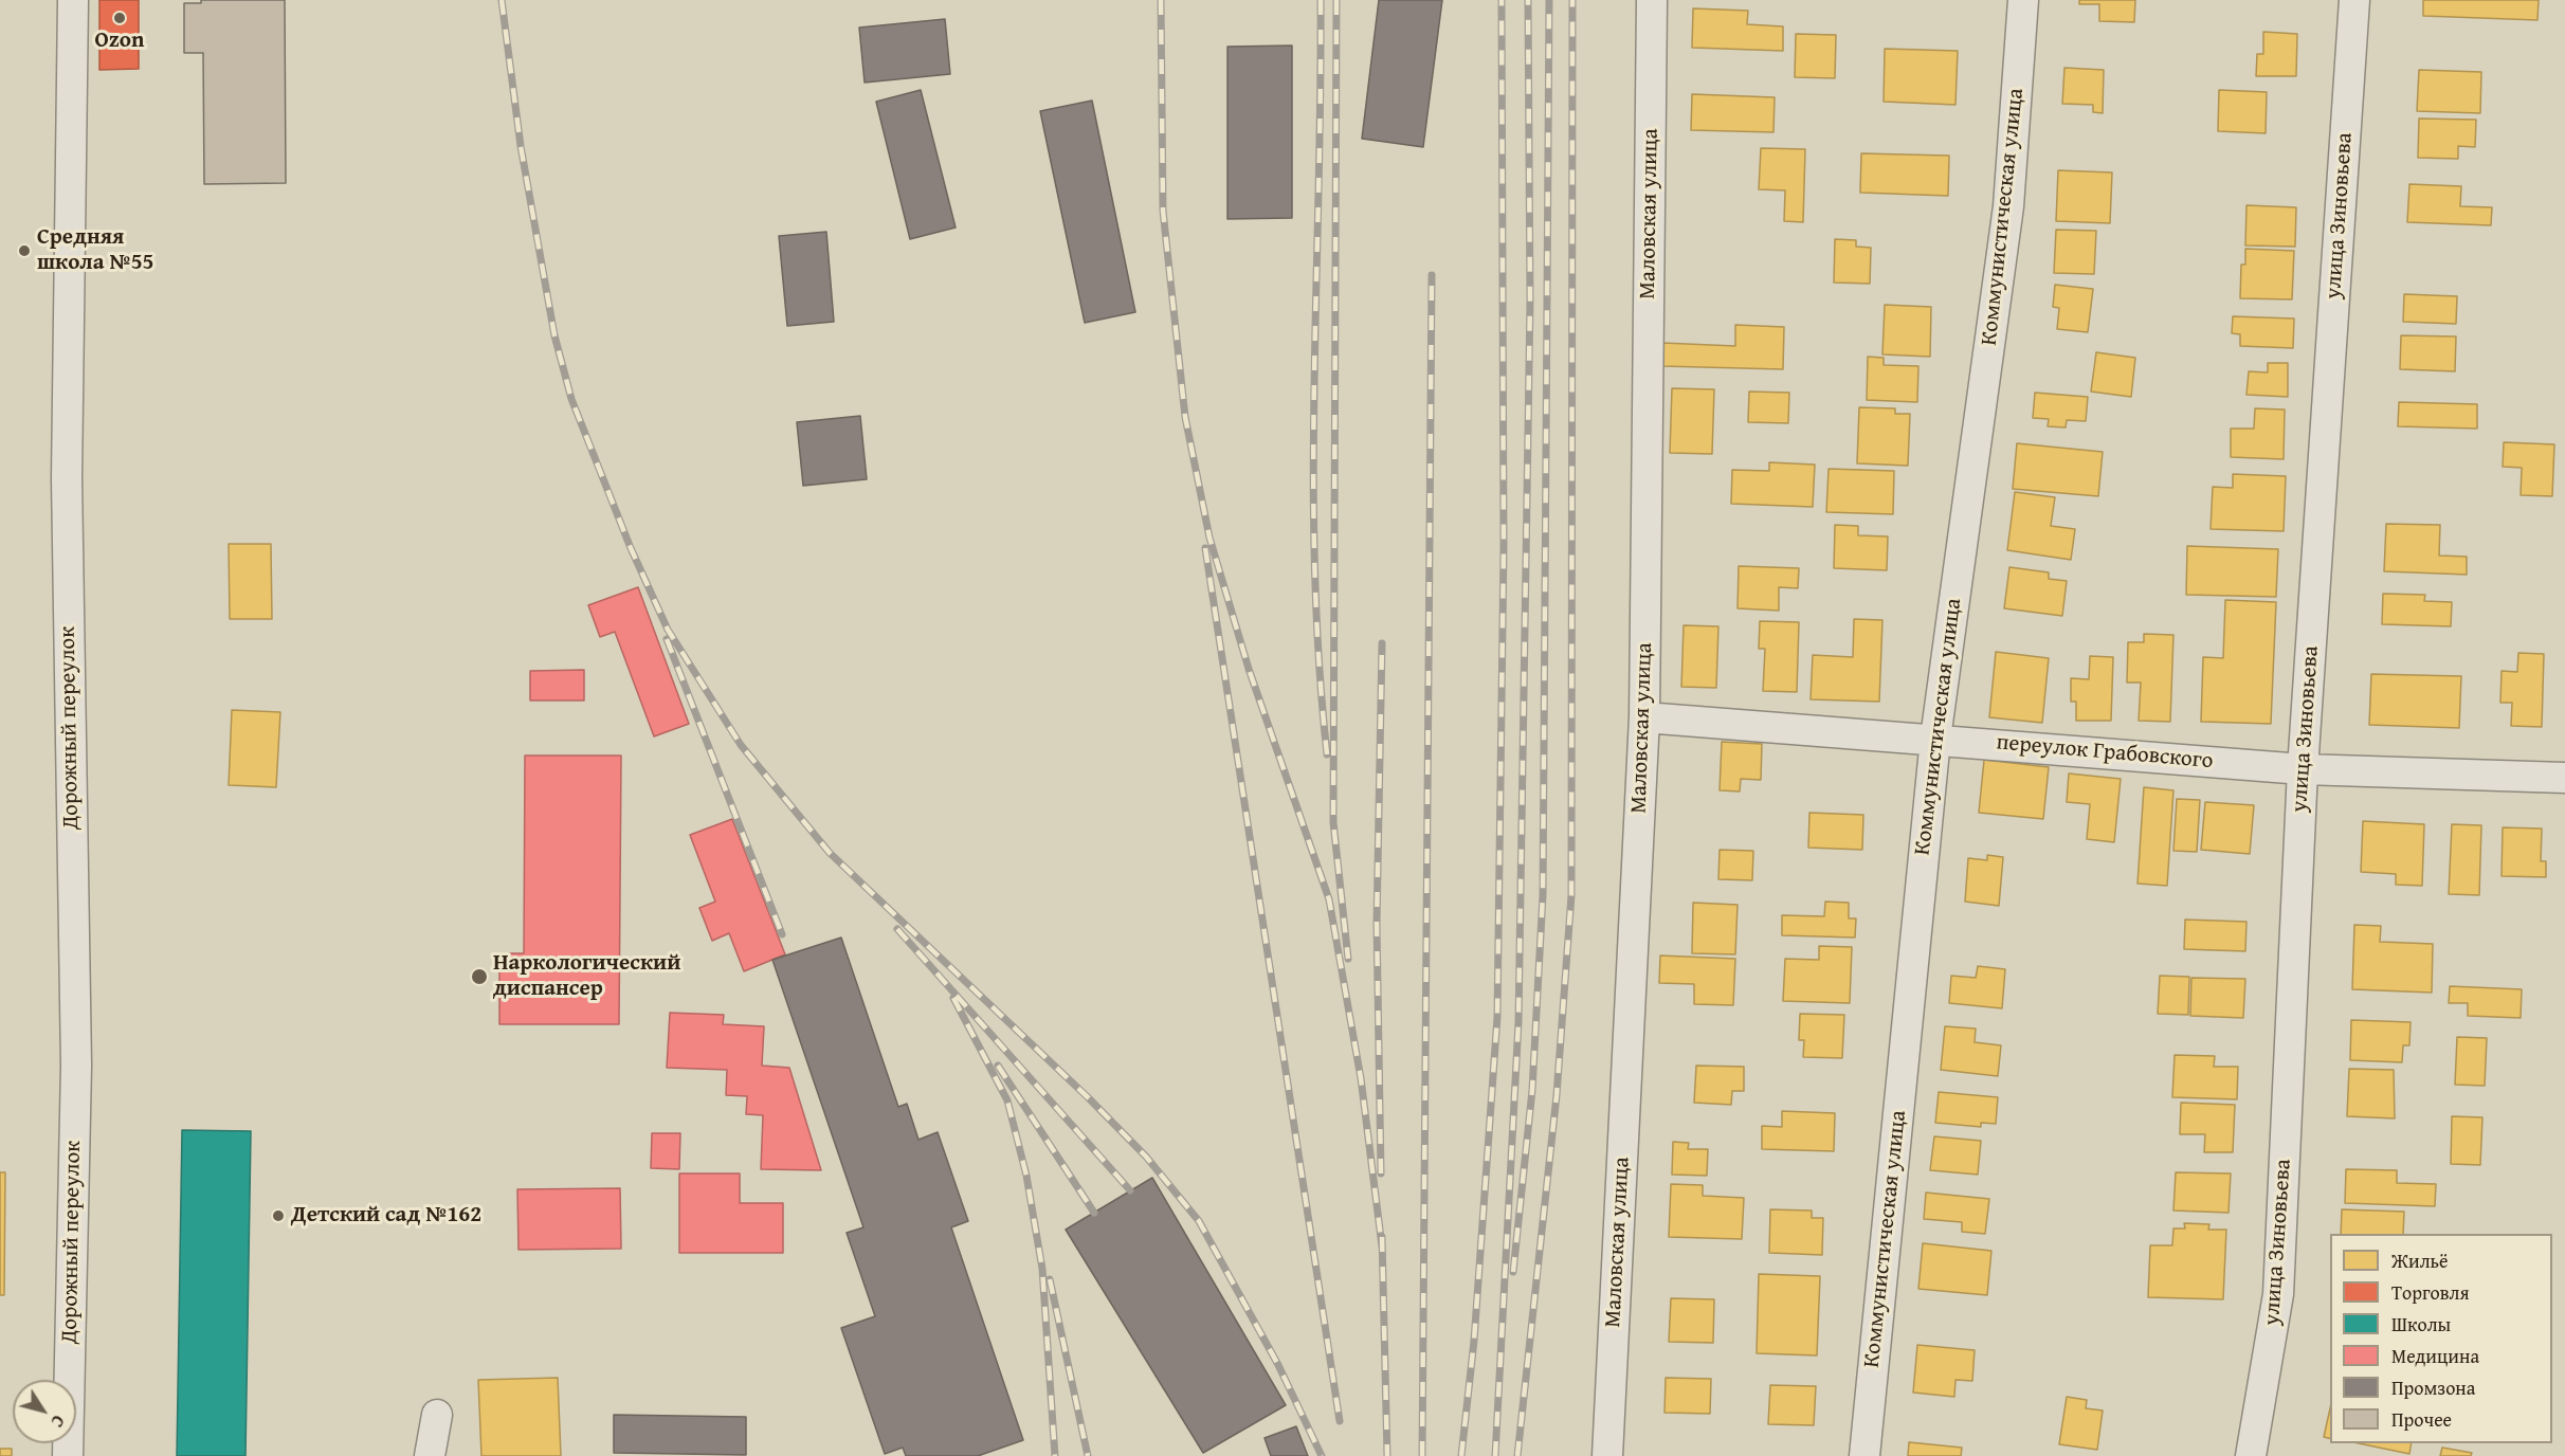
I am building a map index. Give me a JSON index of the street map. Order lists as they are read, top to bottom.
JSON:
{
  "streets": {
    "street": [
      "Маловская улица",
      "улица Зиновьева",
      "Коммунистическая улица",
      "Дорожный переулок",
      "переулок Грабовского"
    ]
  },
  "crossings": [
    ["Маловская улица", "переулок Грабовского"],
    ["улица Зиновьева", "переулок Грабовского"],
    ["Коммунистическая улица", "переулок Грабовского"]
  ],
  "places": [
    "Ozon",
    "Средняя школа №55",
    "Наркологический диспансер",
    "Детский сад №162"
  ],
  "legend": [
    "Жильё",
    "Торговля",
    "Школы",
    "Медицина",
    "Промзона",
    "Прочее"
  ],
  "north": "bottom right"
}
